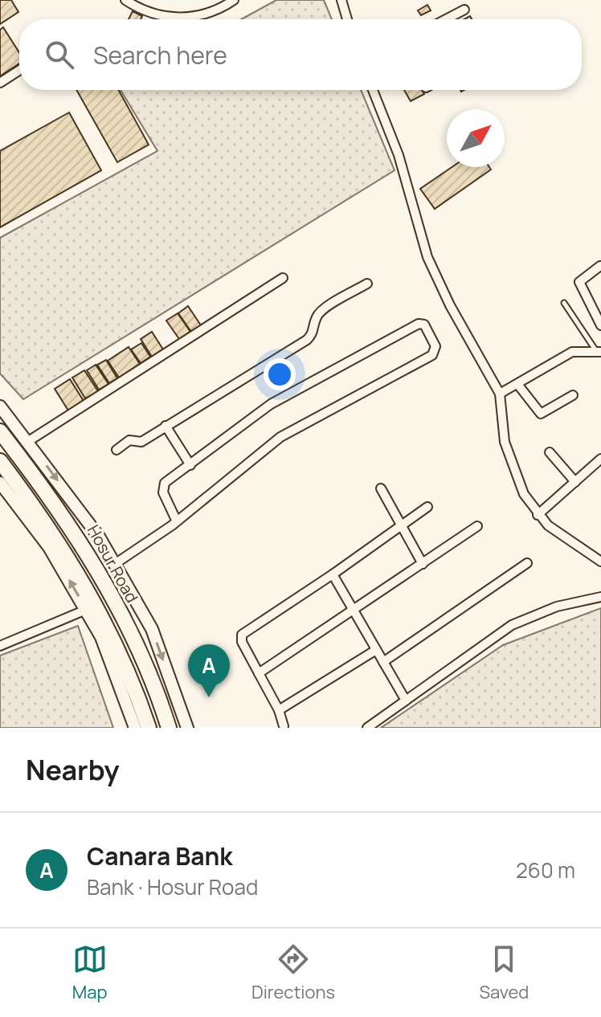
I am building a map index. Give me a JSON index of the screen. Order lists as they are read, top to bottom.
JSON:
{
  "streets": {
    "highway": ["Hosur Road"]
  },
  "north": "top right",
  "page": {
    "search": "Search here",
    "pins": "A",
    "heading": "Nearby",
    "list": [
      {
        "mark": "A",
        "name": "Canara Bank",
        "note": "Bank · Hosur Road",
        "value": "260 m"
      }
    ],
    "nav": ["Map", "Directions", "Saved"]
  }
}
